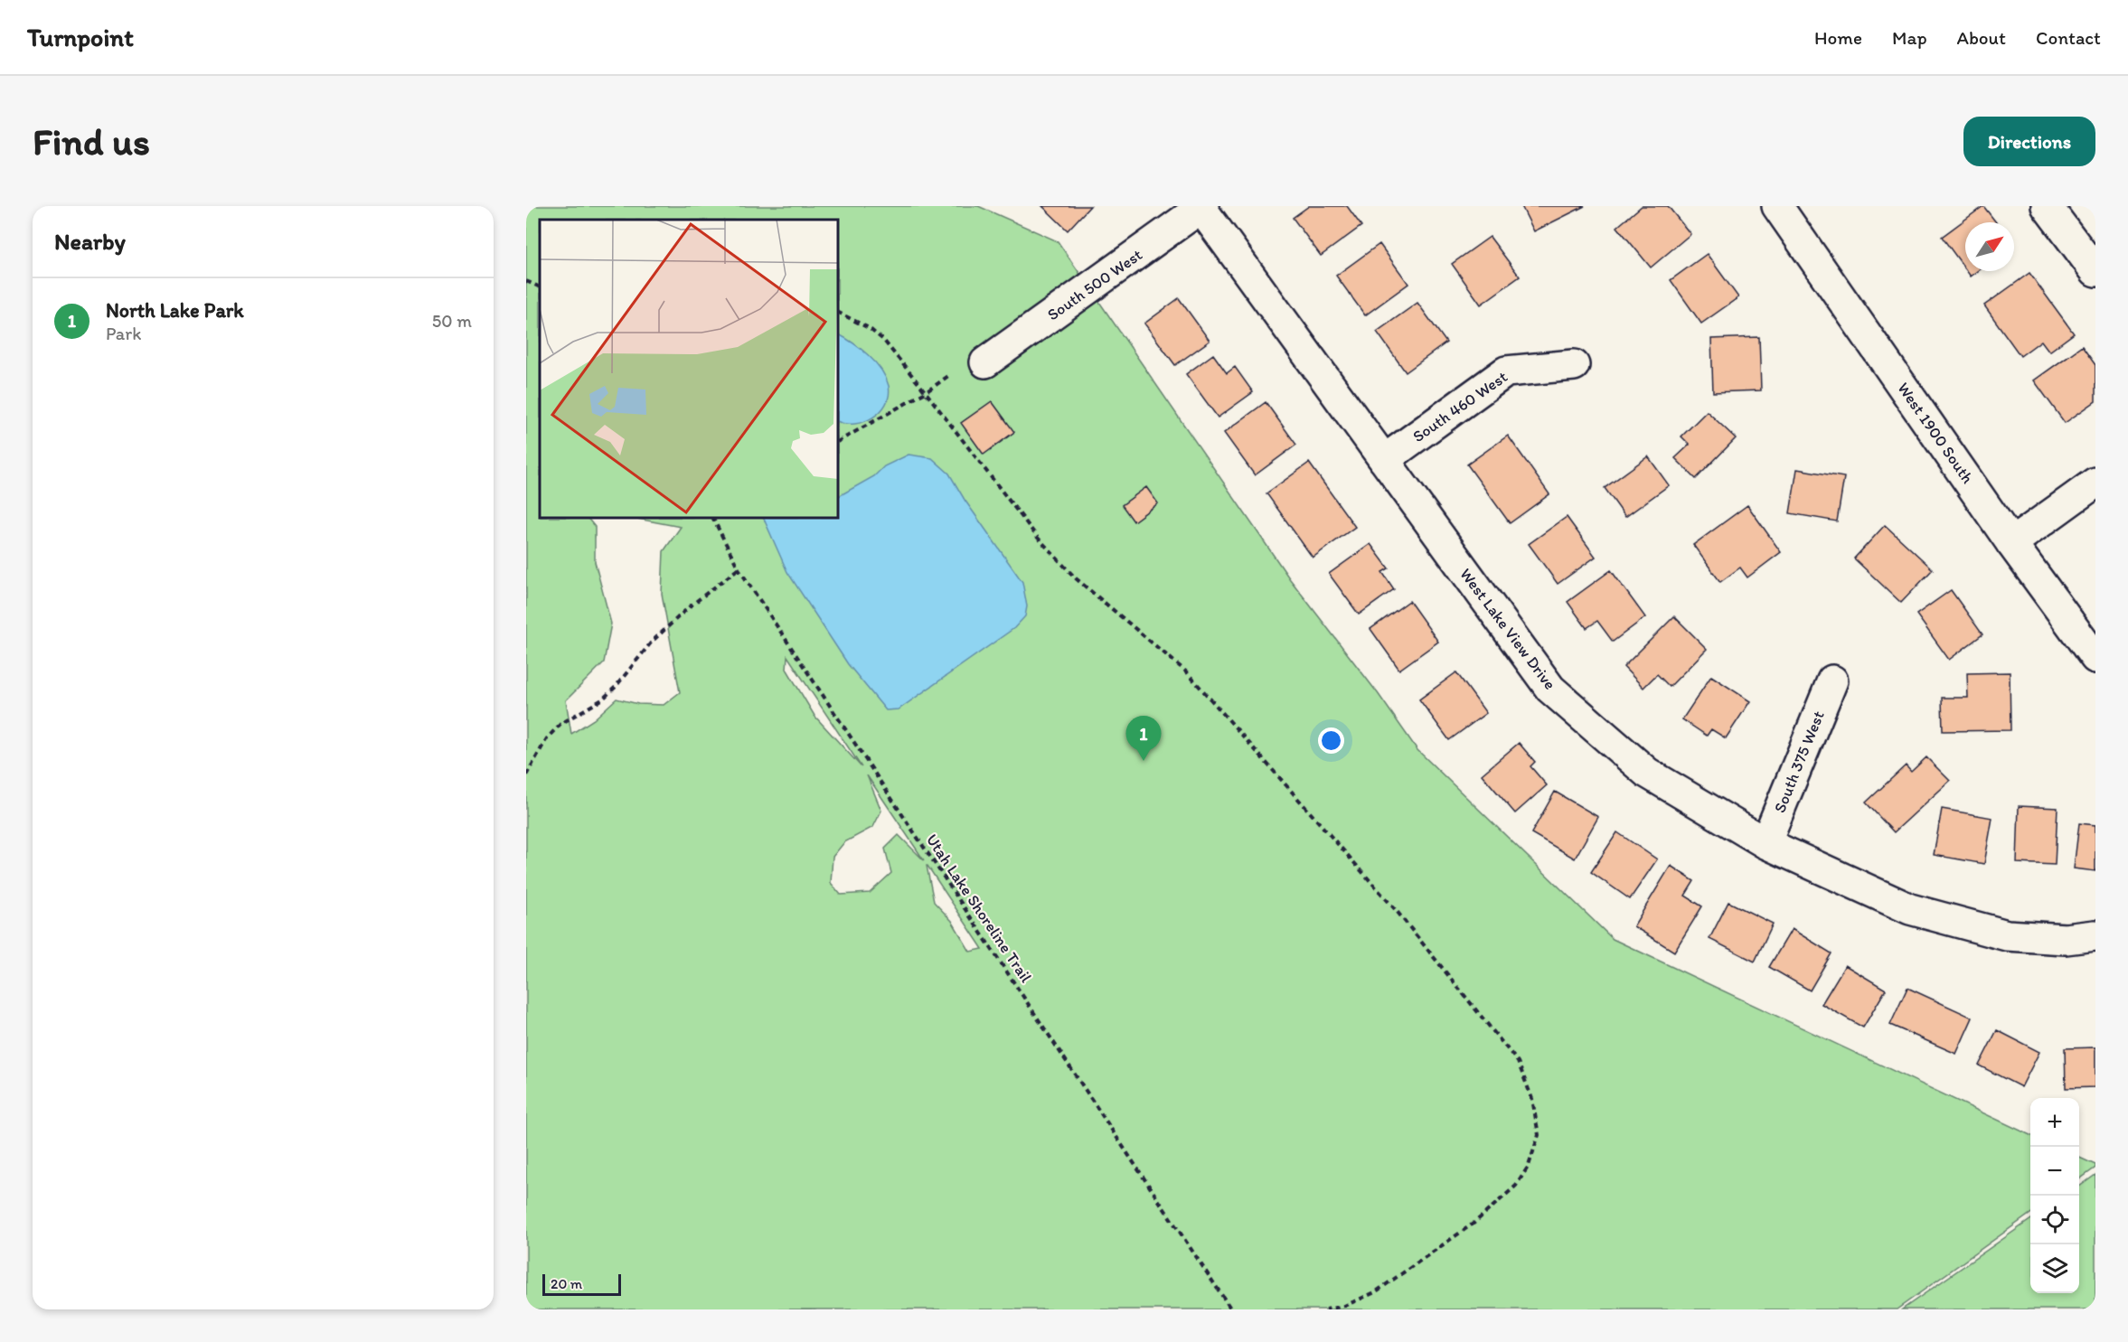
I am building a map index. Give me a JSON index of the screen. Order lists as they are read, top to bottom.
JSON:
{
  "streets": {
    "street": [
      "South 500 West",
      "South 460 West",
      "West 1900 South",
      "West Lake View Drive",
      "South 375 West"
    ],
    "path": ["Utah Lake Shoreline Trail"]
  },
  "crossings": [
    ["South 500 West", "West Lake View Drive"],
    ["South 460 West", "West Lake View Drive"],
    ["West Lake View Drive", "South 375 West"]
  ],
  "scale_bar": "20 m",
  "north": "top right",
  "page": {
    "header": "Turnpoint",
    "nav": [
      "Home",
      "Map",
      "About",
      "Contact"
    ],
    "buttons": "Directions",
    "title": "Find us",
    "heading": "Nearby",
    "list": [
      {
        "mark": "1",
        "name": "North Lake Park",
        "note": "Park",
        "value": "50 m"
      }
    ],
    "pins": "1",
    "map_buttons": ["+", "−"],
    "scale": "20 m"
  }
}
